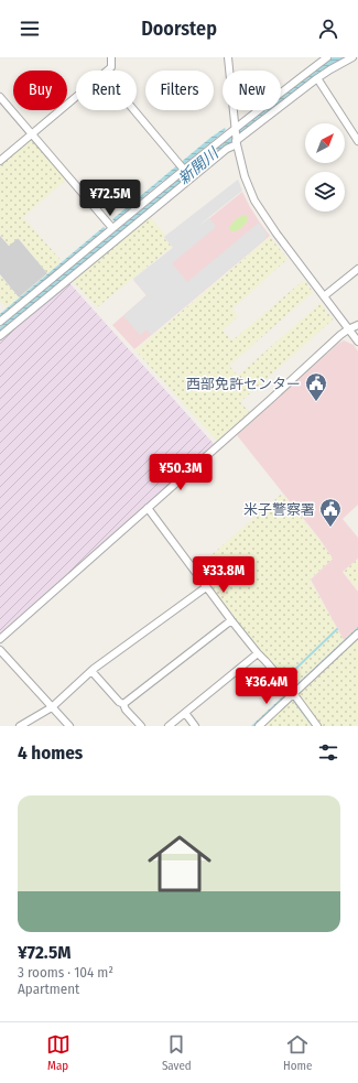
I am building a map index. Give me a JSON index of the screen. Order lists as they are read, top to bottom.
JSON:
{
  "water": ["新開川"],
  "places": {
    "public building": ["西部免許センター", "米子警察署"]
  },
  "north": "top right",
  "page": {
    "header": "Doorstep",
    "chip": [
      "Buy",
      "Rent",
      "Filters",
      "New"
    ],
    "price": [
      "¥72.5M",
      "¥50.3M",
      "¥33.8M",
      "¥36.4M"
    ],
    "heading": "4 homes",
    "list": [
      {
        "name": "¥72.5M",
        "note": "3 rooms · 104 m² · Apartment"
      }
    ],
    "tabs": ["Map", "Saved", "Home"]
  }
}
